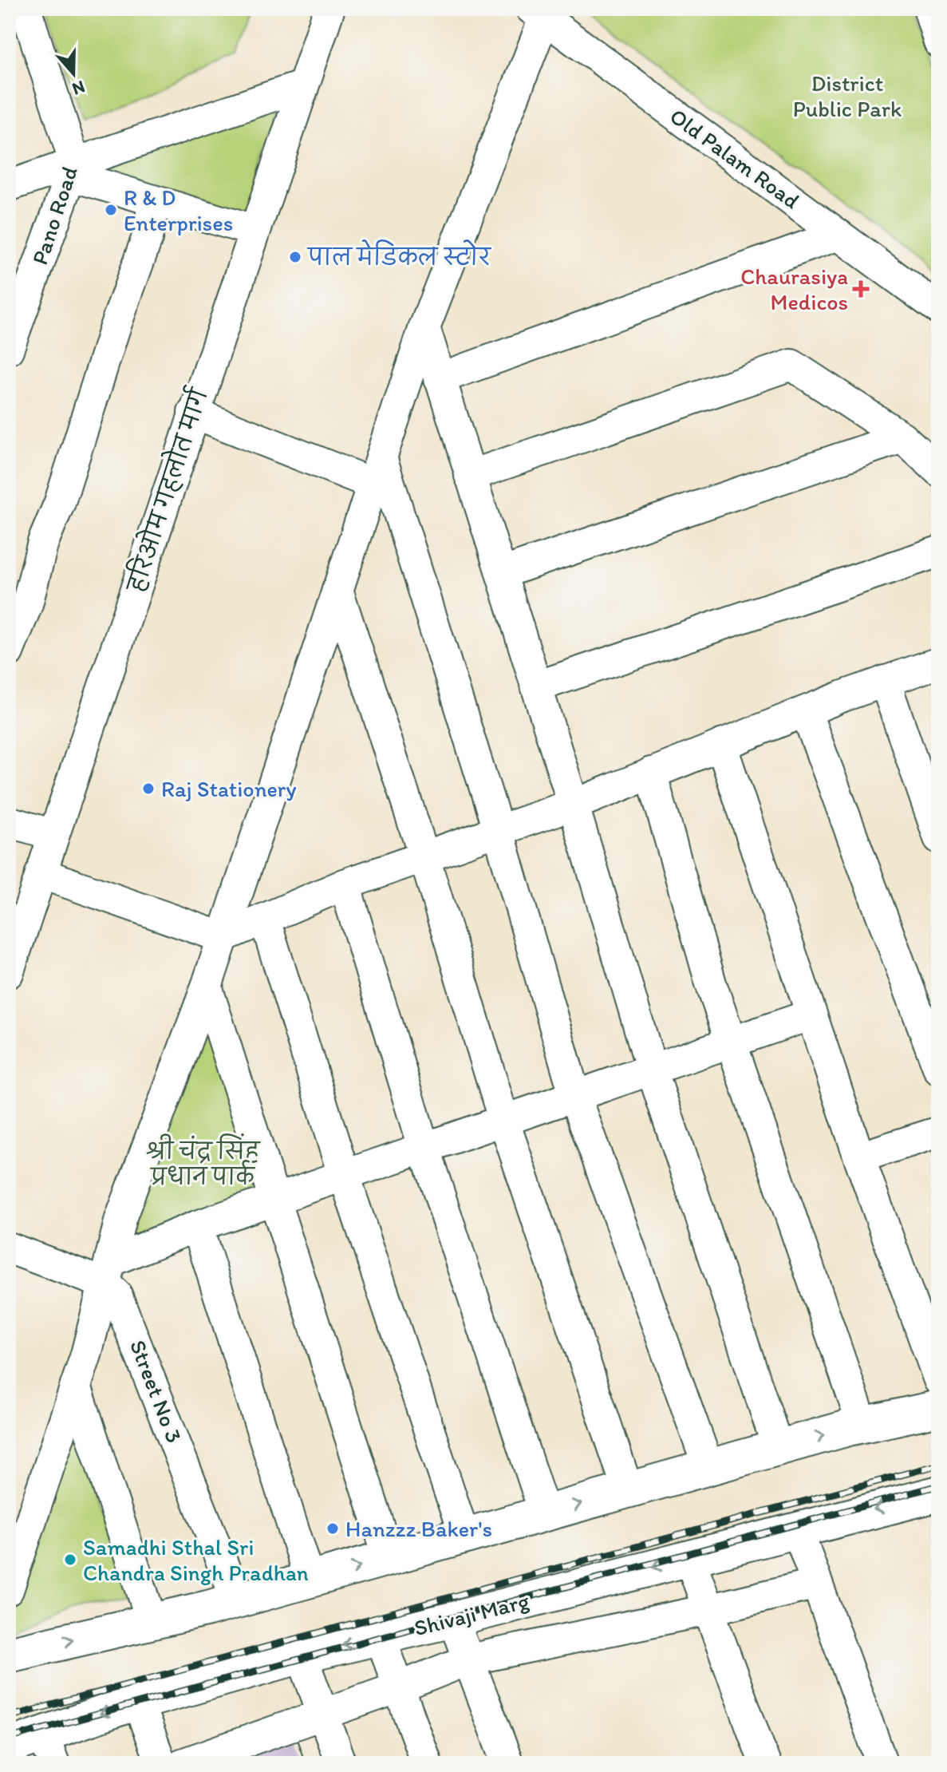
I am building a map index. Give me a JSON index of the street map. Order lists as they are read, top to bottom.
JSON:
{
  "streets": {
    "main road": ["Shivaji Marg"],
    "street": [
      "Old Palam Road",
      "Pano Road",
      "हरिओम गहलोत मार्ग",
      "Street No 3"
    ]
  },
  "parks": ["District Public Park", "श्री चंद्र सिंह प्रधान पार्क"],
  "places": {
    "other": [
      "R & D Enterprises",
      "पाल मेडिकल स्टोर",
      "Raj Stationery",
      "Hanzzz Baker's",
      "Samadhi Sthal Sri Chandra Singh Pradhan"
    ],
    "health": ["Chaurasiya Medicos"]
  },
  "north": "bottom"
}
